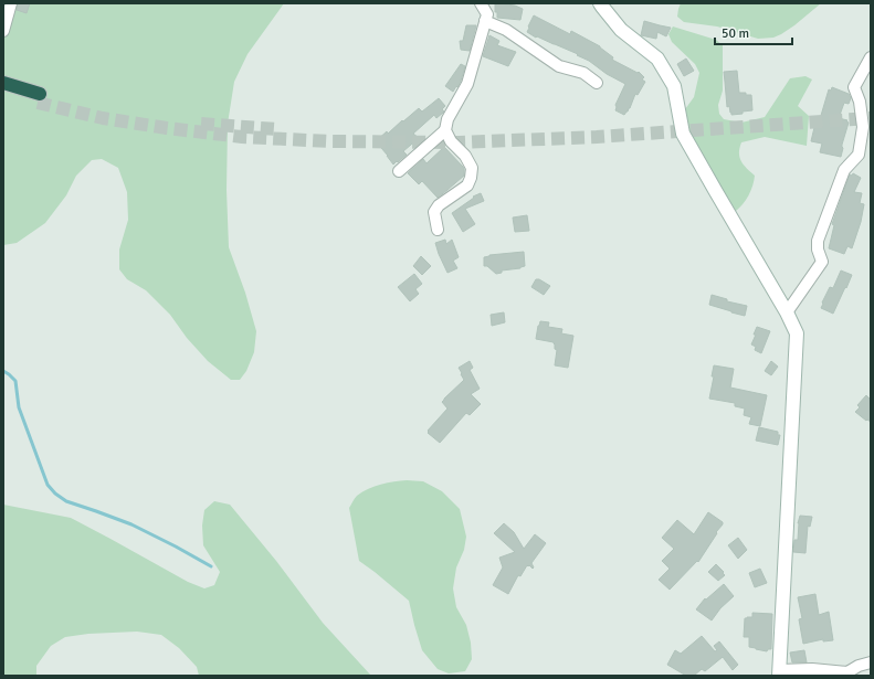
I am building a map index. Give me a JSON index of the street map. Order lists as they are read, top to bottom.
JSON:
{
  "scale_bar": "50 m"
}
